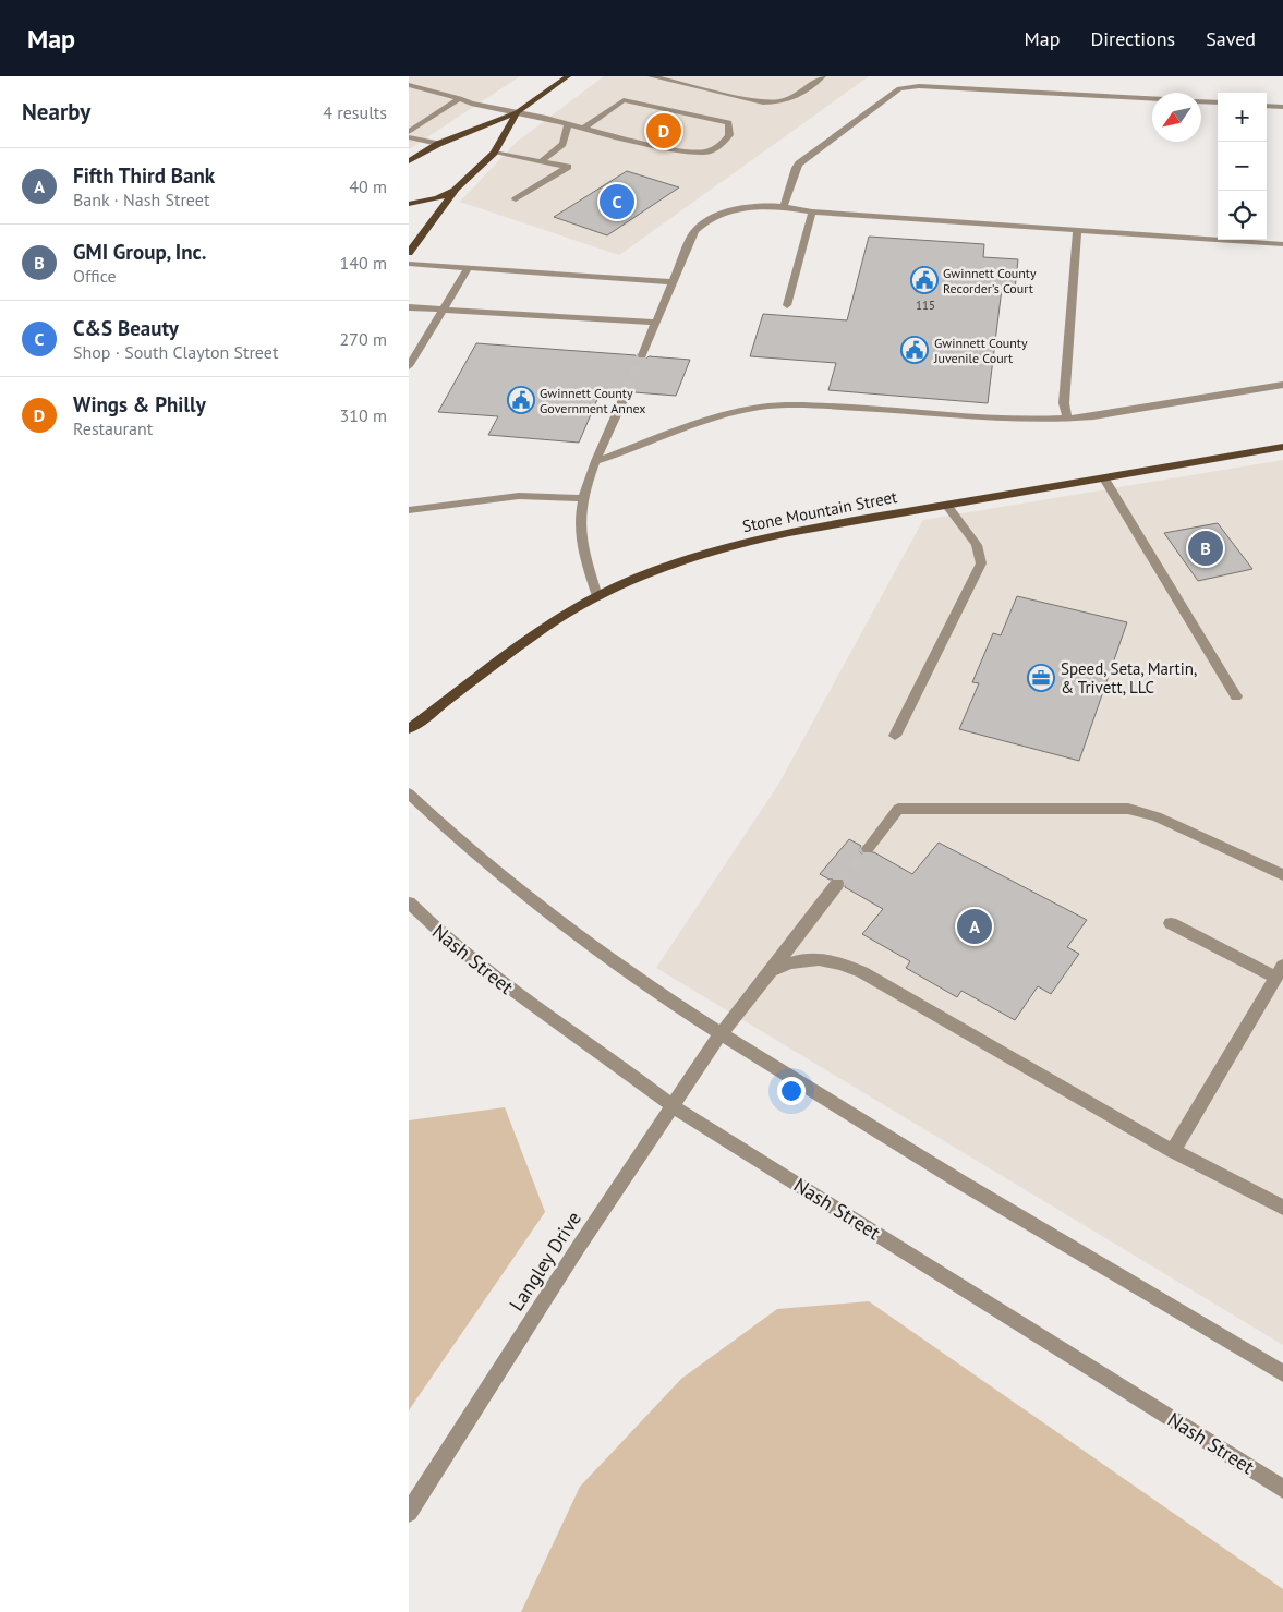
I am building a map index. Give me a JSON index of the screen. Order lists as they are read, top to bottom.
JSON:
{
  "streets": {
    "main road": ["Stone Mountain Street"],
    "street": ["Nash Street", "Langley Drive"]
  },
  "crossings": [
    ["Nash Street", "Langley Drive"]
  ],
  "places": {
    "public building": ["Gwinnett County Recorder's Court", "Gwinnett County Juvenile Court", "Gwinnett County Government Annex"],
    "office": ["Speed, Seta, Martin, & Trivett, LLC"]
  },
  "house_numbers": ["115"],
  "north": "bottom left",
  "page": {
    "header": "Map",
    "nav": ["Map", "Directions", "Saved"],
    "heading": ["Nearby", "4 results"],
    "map_buttons": ["+", "−"],
    "pins": [
      "D",
      "C",
      "B",
      "A"
    ],
    "list": [
      {
        "mark": "A",
        "name": "Fifth Third Bank",
        "note": "Bank · Nash Street",
        "value": "40 m"
      },
      {
        "mark": "B",
        "name": "GMI Group, Inc.",
        "note": "Office",
        "value": "140 m"
      },
      {
        "mark": "C",
        "name": "C&S Beauty",
        "note": "Shop · South Clayton Street",
        "value": "270 m"
      },
      {
        "mark": "D",
        "name": "Wings & Philly",
        "note": "Restaurant",
        "value": "310 m"
      }
    ]
  }
}
